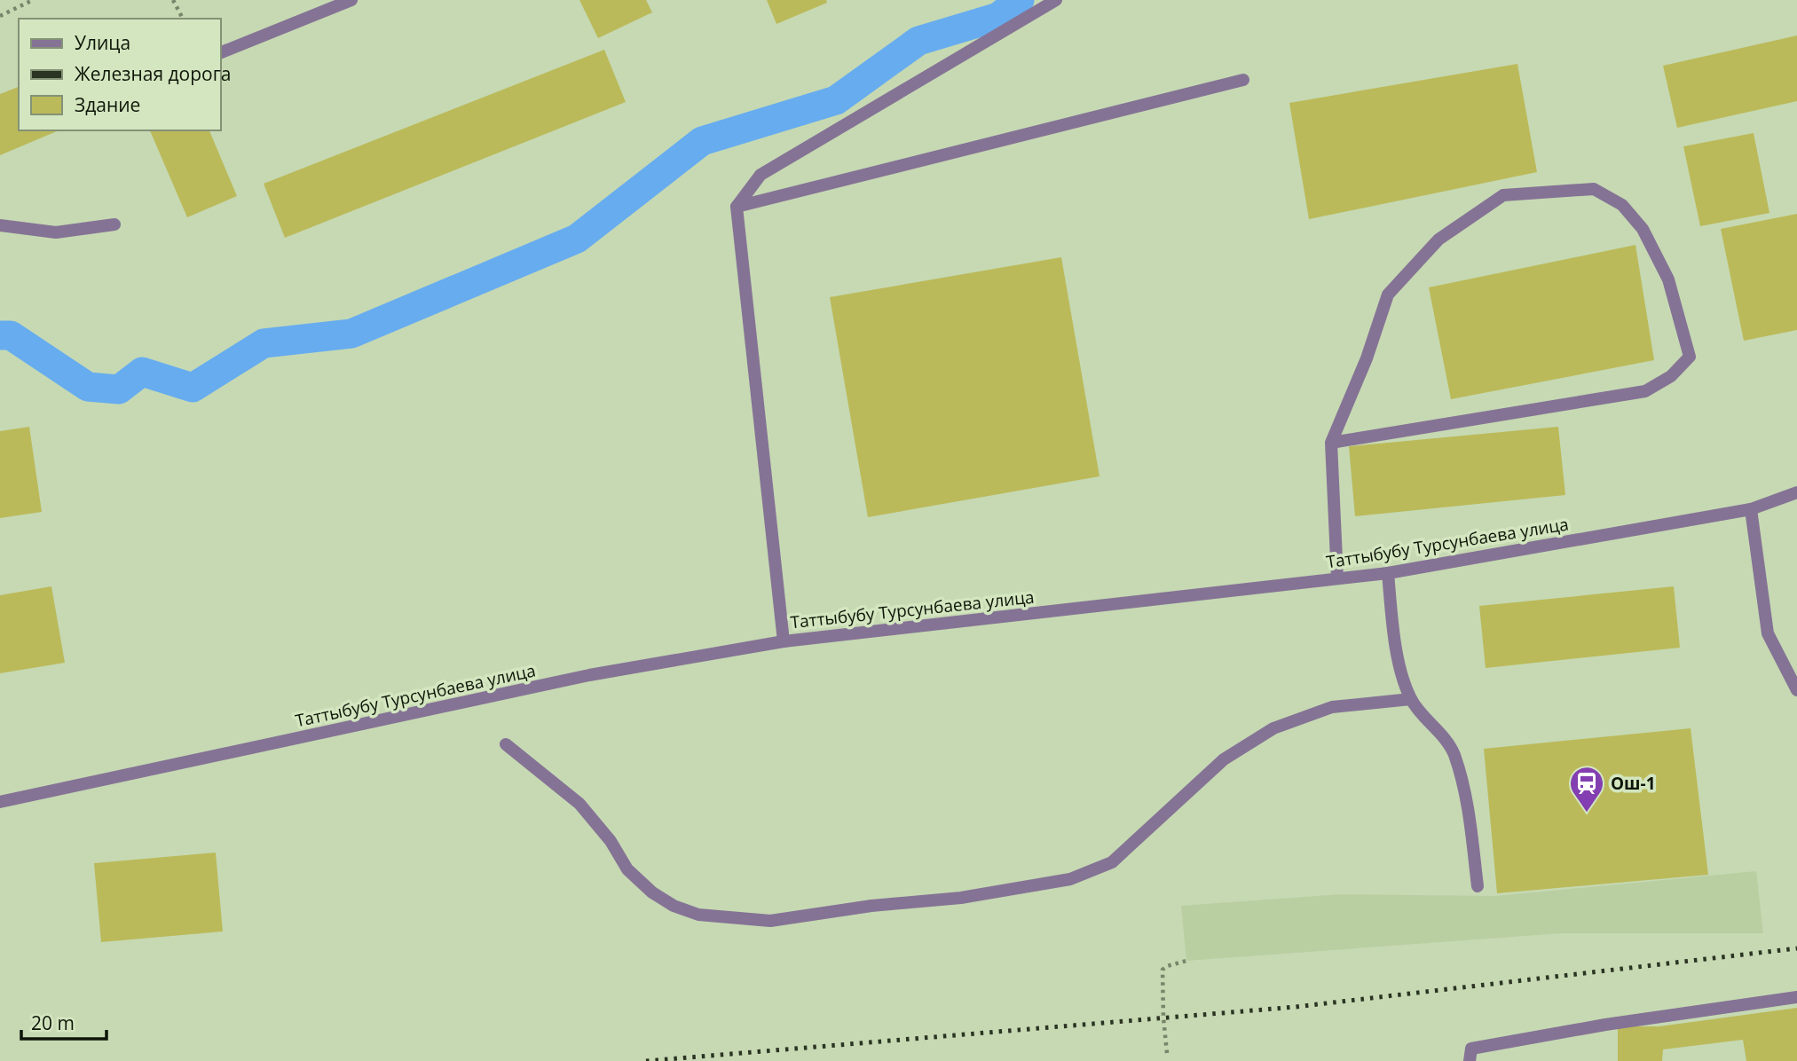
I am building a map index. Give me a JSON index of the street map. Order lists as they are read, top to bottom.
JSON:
{
  "streets": {
    "street": ["Таттыбубу Турсунбаева улица"]
  },
  "places": {
    "station": ["Ош-1"]
  },
  "legend": ["Улица", "Железная дорога", "Здание"],
  "scale_bar": "20 m"
}
